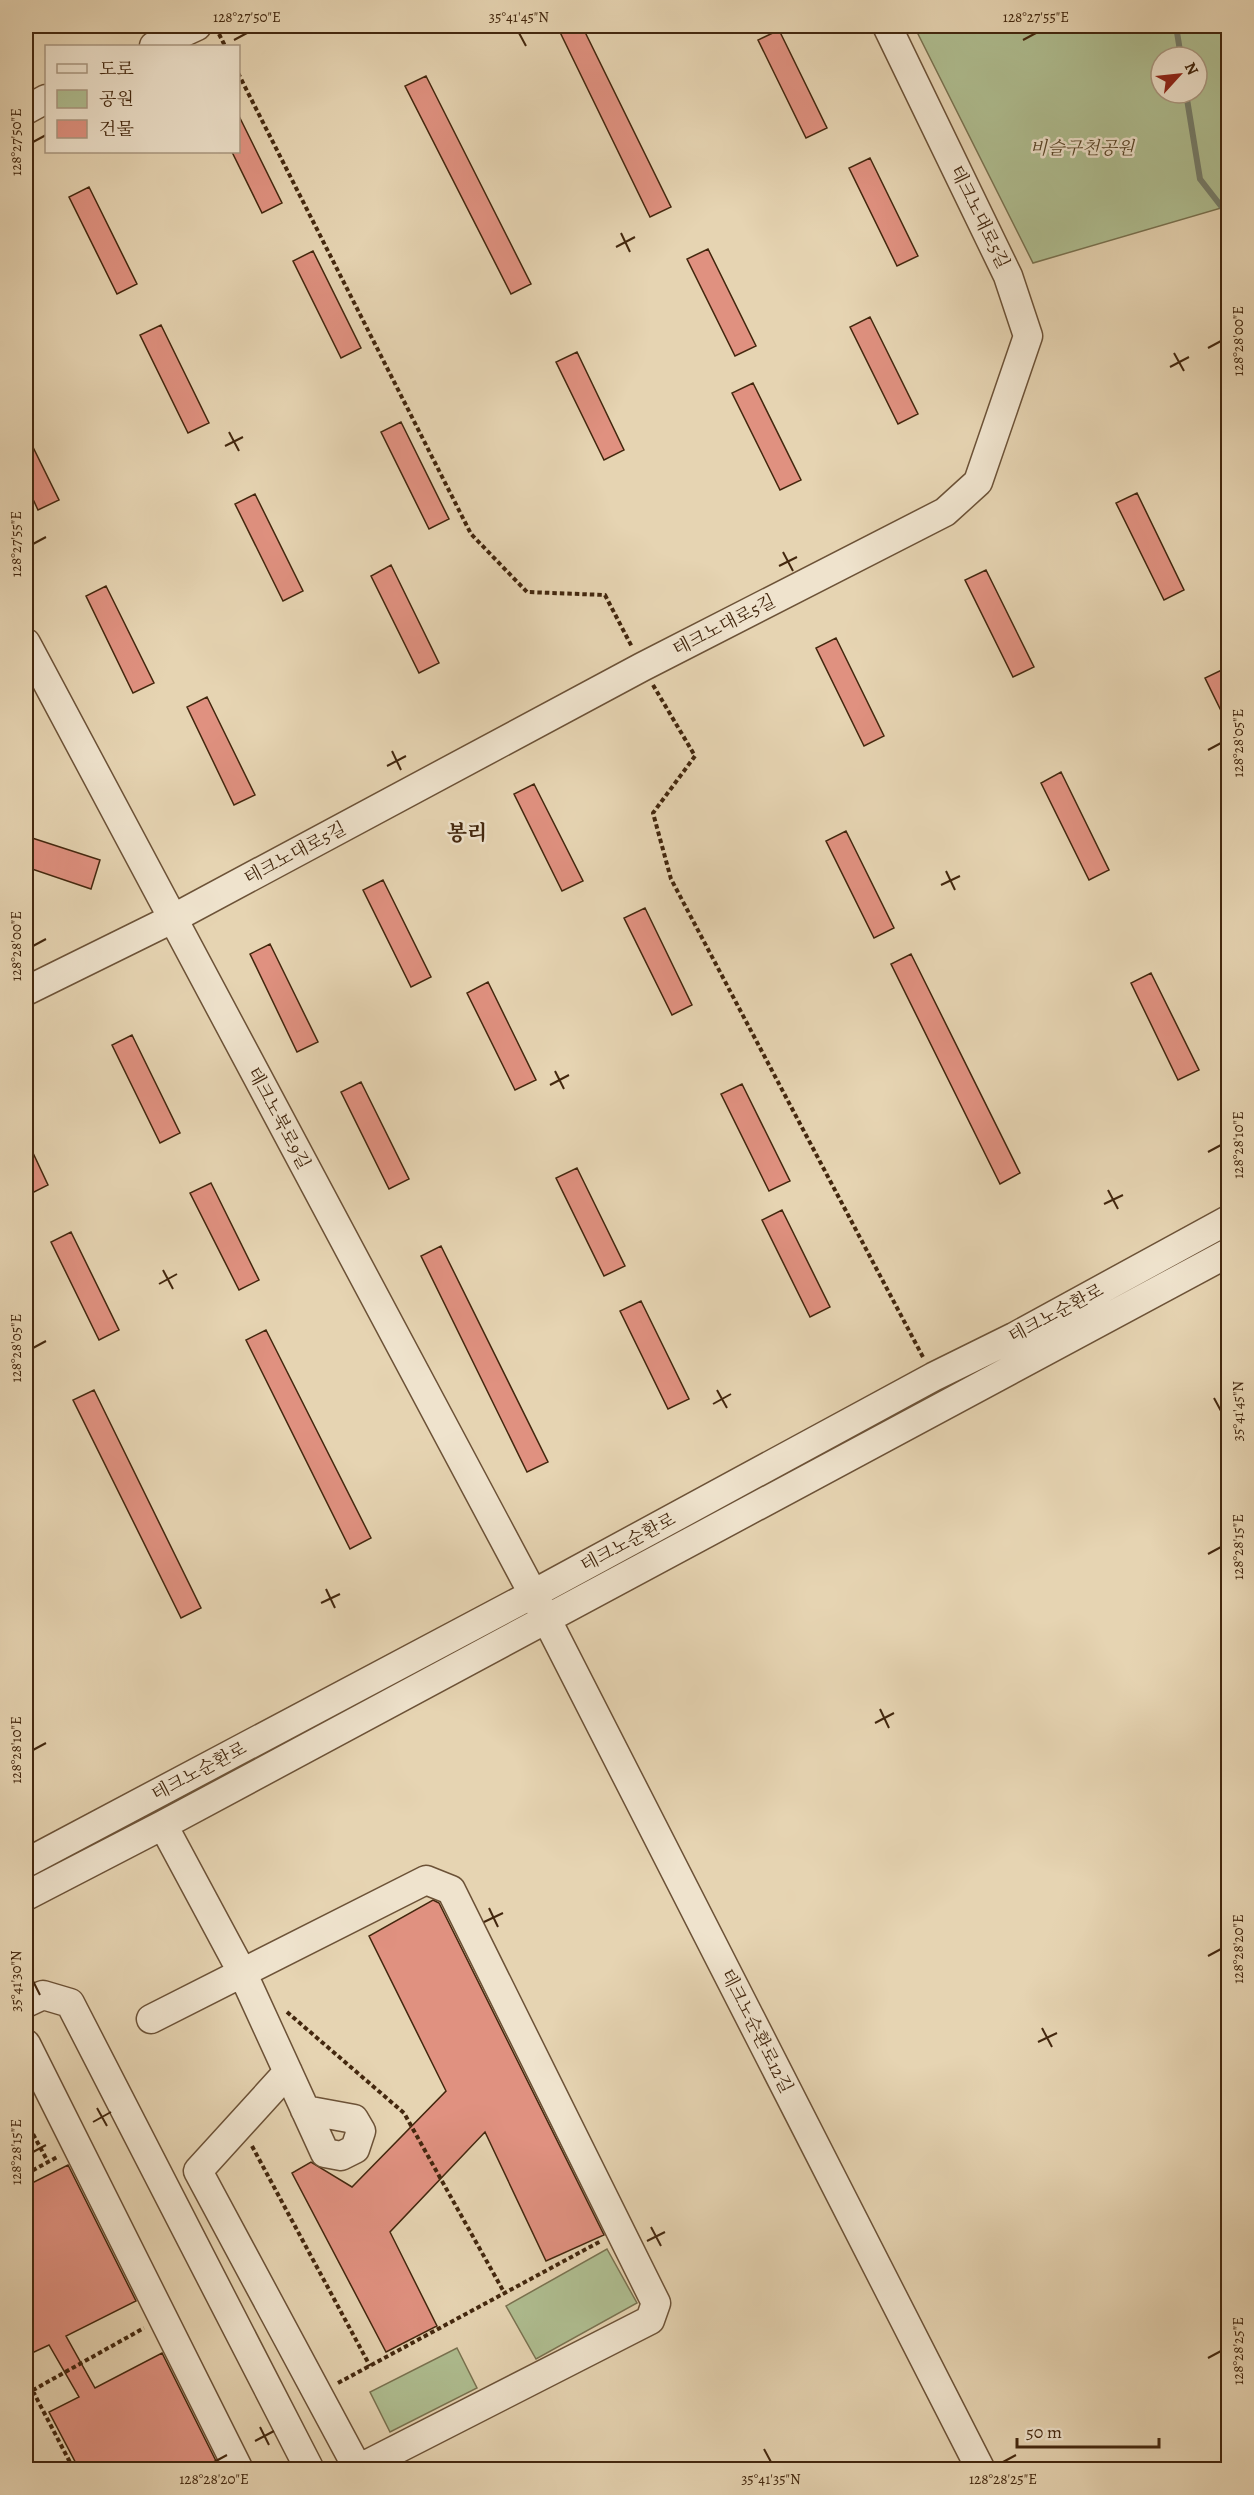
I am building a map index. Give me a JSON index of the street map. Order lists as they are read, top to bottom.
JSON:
{
  "streets": {
    "street": [
      "테크노대로5길",
      "테크노북로9길",
      "테크노순환로",
      "테크노순환로12길"
    ]
  },
  "crossings": [
    ["테크노대로5길", "테크노북로9길"],
    ["테크노북로9길", "테크노순환로"],
    ["테크노북로9길", "테크노순환로12길"],
    ["테크노순환로", "테크노순환로12길"]
  ],
  "districts": ["봉리"],
  "parks": ["비슬구천공원"],
  "legend": ["도로", "공원", "건물"],
  "scale_bar": "50 m",
  "north": "top right",
  "coordinates": [
    "128°27'50\"E",
    "35°41'45\"N",
    "128°27'55\"E",
    "128°28'00\"E",
    "128°28'05\"E",
    "128°28'10\"E",
    "128°28'15\"E",
    "128°28'20\"E",
    "35°41'30\"N",
    "128°28'25\"E",
    "35°41'35\"N"
  ]
}
